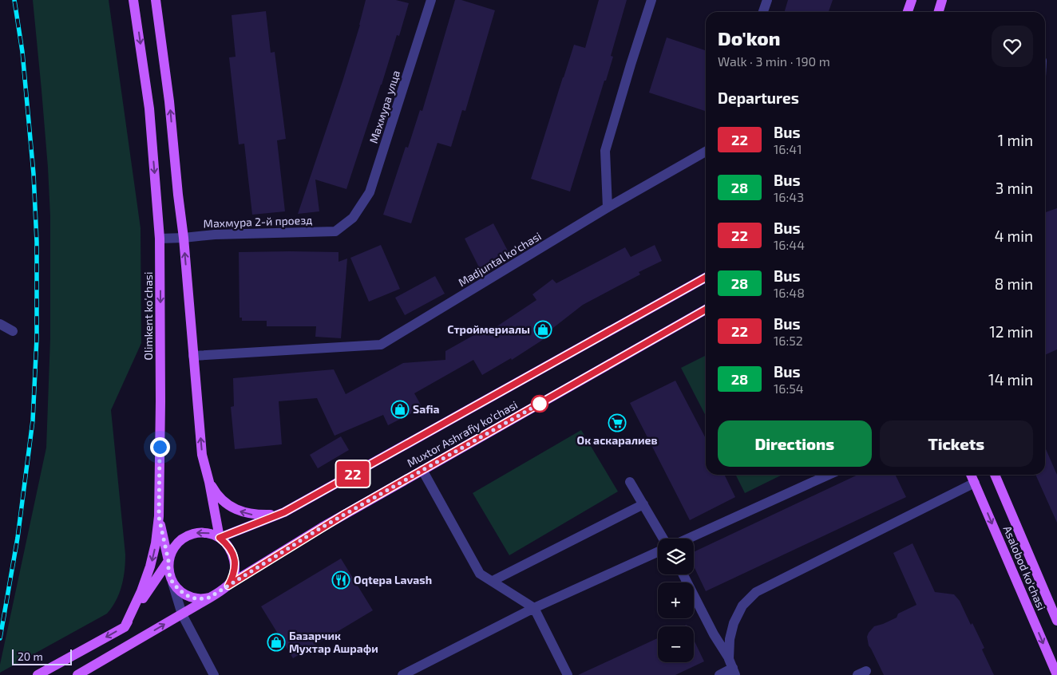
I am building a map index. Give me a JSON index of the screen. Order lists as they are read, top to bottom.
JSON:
{
  "streets": {
    "main road": ["Olimkent ko'chasi", "Muxtor Ashrafiy ko'chasi", "Asalobod ko'chasi"],
    "street": ["Махмура улца", "Махмура 2-й проезд", "Madjuntal ko'chasi"]
  },
  "crossings": [
    ["Махмура улца", "Махмура 2-й проезд"],
    ["Махмура 2-й проезд", "Olimkent ko'chasi"]
  ],
  "places": {
    "shop": ["Строймериалы", "Safia", "Базарчик Мухтар Ашрафи"],
    "supermarket": ["Ок аскаралиев"],
    "restaurant": ["Oqtepa Lavash"]
  },
  "lines": ["bus line 22"],
  "scale_bar": "20 m",
  "page": {
    "on_map": "22",
    "heading": [
      ["Do'kon", "Walk · 3 min · 190 m"],
      "Departures"
    ],
    "list": [
      {
        "mark": "22",
        "name": "Bus",
        "note": "16:41",
        "value": "1 min"
      },
      {
        "mark": "28",
        "name": "Bus",
        "note": "16:43",
        "value": "3 min"
      },
      {
        "mark": "22",
        "name": "Bus",
        "note": "16:44",
        "value": "4 min"
      },
      {
        "mark": "28",
        "name": "Bus",
        "note": "16:48",
        "value": "8 min"
      },
      {
        "mark": "22",
        "name": "Bus",
        "note": "16:52",
        "value": "12 min"
      },
      {
        "mark": "28",
        "name": "Bus",
        "note": "16:54",
        "value": "14 min"
      }
    ],
    "buttons": ["Directions", "Tickets"],
    "map_buttons": ["+", "−"],
    "scale": "20 m"
  }
}
